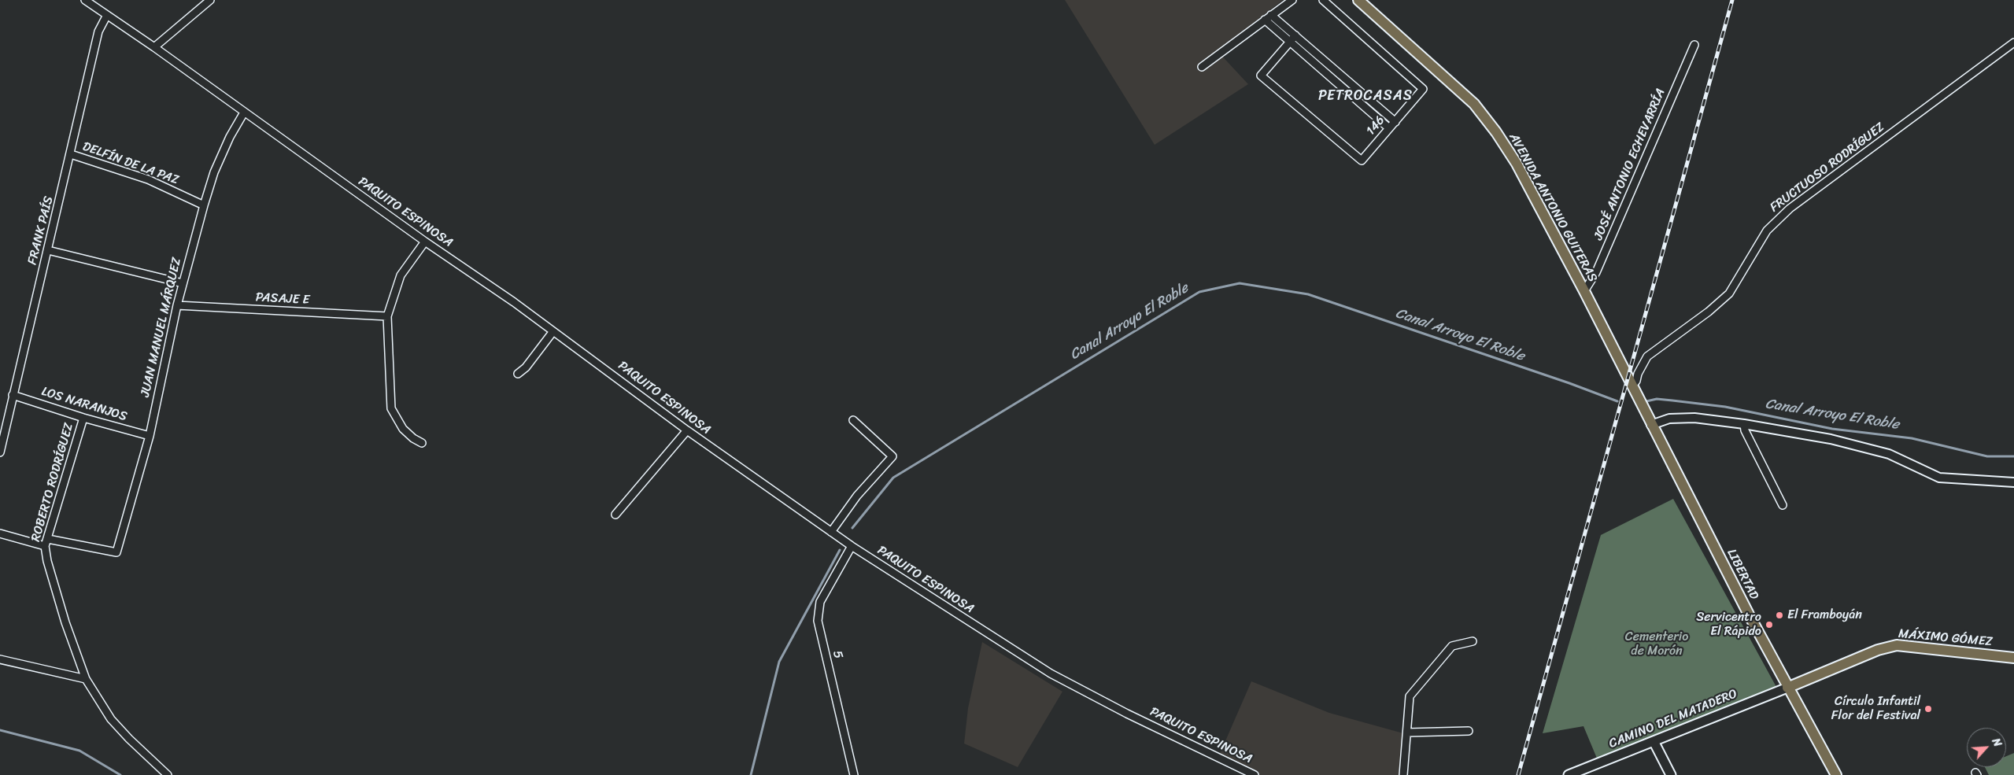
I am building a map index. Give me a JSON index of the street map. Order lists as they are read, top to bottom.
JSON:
{
  "streets": {
    "main road": [
      "AVENIDA ANTONIO GUITERAS",
      "LIBERTAD",
      "MÁXIMO GÓMEZ",
      "CAMINO DEL MATADERO"
    ],
    "street": [
      "146",
      "DELFÍN DE LA PAZ",
      "JOSÉ ANTONIO ECHEVARRÍA",
      "FRUCTUOSO RODRÍGUEZ",
      "PAQUITO ESPINOSA",
      "FRANK PAÍS",
      "PASAJE E",
      "JUAN MANUEL MÁRQUEZ",
      "LOS NARANJOS",
      "ROBERTO RODRÍGUEZ",
      "5"
    ]
  },
  "crossings": [
    ["DELFÍN DE LA PAZ", "FRANK PAÍS"],
    ["DELFÍN DE LA PAZ", "JUAN MANUEL MÁRQUEZ"],
    ["JOSÉ ANTONIO ECHEVARRÍA", "AVENIDA ANTONIO GUITERAS"],
    ["FRUCTUOSO RODRÍGUEZ", "AVENIDA ANTONIO GUITERAS"],
    ["AVENIDA ANTONIO GUITERAS", "LIBERTAD"],
    ["PAQUITO ESPINOSA", "FRANK PAÍS"],
    ["PAQUITO ESPINOSA", "JUAN MANUEL MÁRQUEZ"],
    ["PAQUITO ESPINOSA", "5"],
    ["FRANK PAÍS", "LOS NARANJOS"],
    ["PASAJE E", "JUAN MANUEL MÁRQUEZ"],
    ["JUAN MANUEL MÁRQUEZ", "LOS NARANJOS"],
    ["JUAN MANUEL MÁRQUEZ", "ROBERTO RODRÍGUEZ"],
    ["LOS NARANJOS", "ROBERTO RODRÍGUEZ"],
    ["LIBERTAD", "MÁXIMO GÓMEZ"],
    ["LIBERTAD", "CAMINO DEL MATADERO"],
    ["MÁXIMO GÓMEZ", "CAMINO DEL MATADERO"]
  ],
  "districts": ["PETROCASAS"],
  "water": ["Canal Arroyo El Roble"],
  "parks": ["Cementerio de Morón"],
  "places": ["El Framboyán", "Servicentro El Rápido", "Círculo Infantil Flor del Festival"],
  "north": "top right"
}
